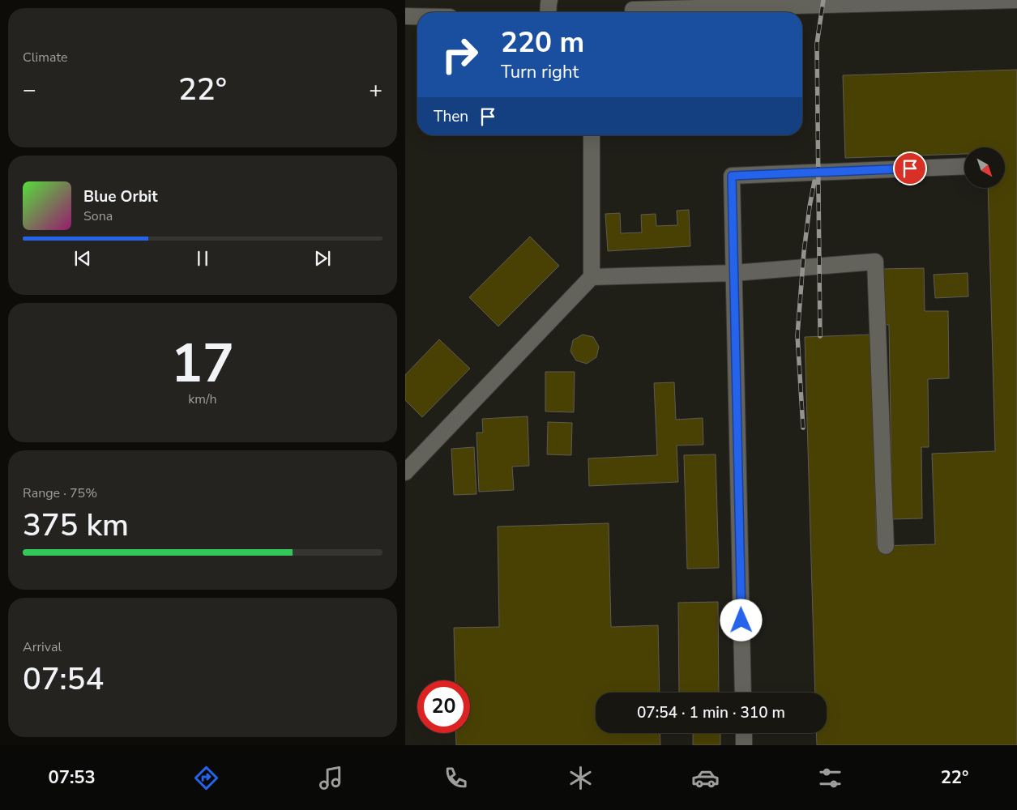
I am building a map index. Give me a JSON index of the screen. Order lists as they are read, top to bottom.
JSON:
{
  "north": "bottom right",
  "page": {
    "tile": [
      "Climate",
      ["17", "km/h"],
      ["Range · 75%", "375 km"],
      ["Arrival", "07:54"]
    ],
    "turn": ["220 m", "Turn right"],
    "heat": ["−", "22°", "+"],
    "then": "Then",
    "song": ["Blue Orbit", "Sona"],
    "limit": "20",
    "trip": "07:54 · 1 min · 310 m",
    "tabs": ["07:53", "22°"]
  }
}
